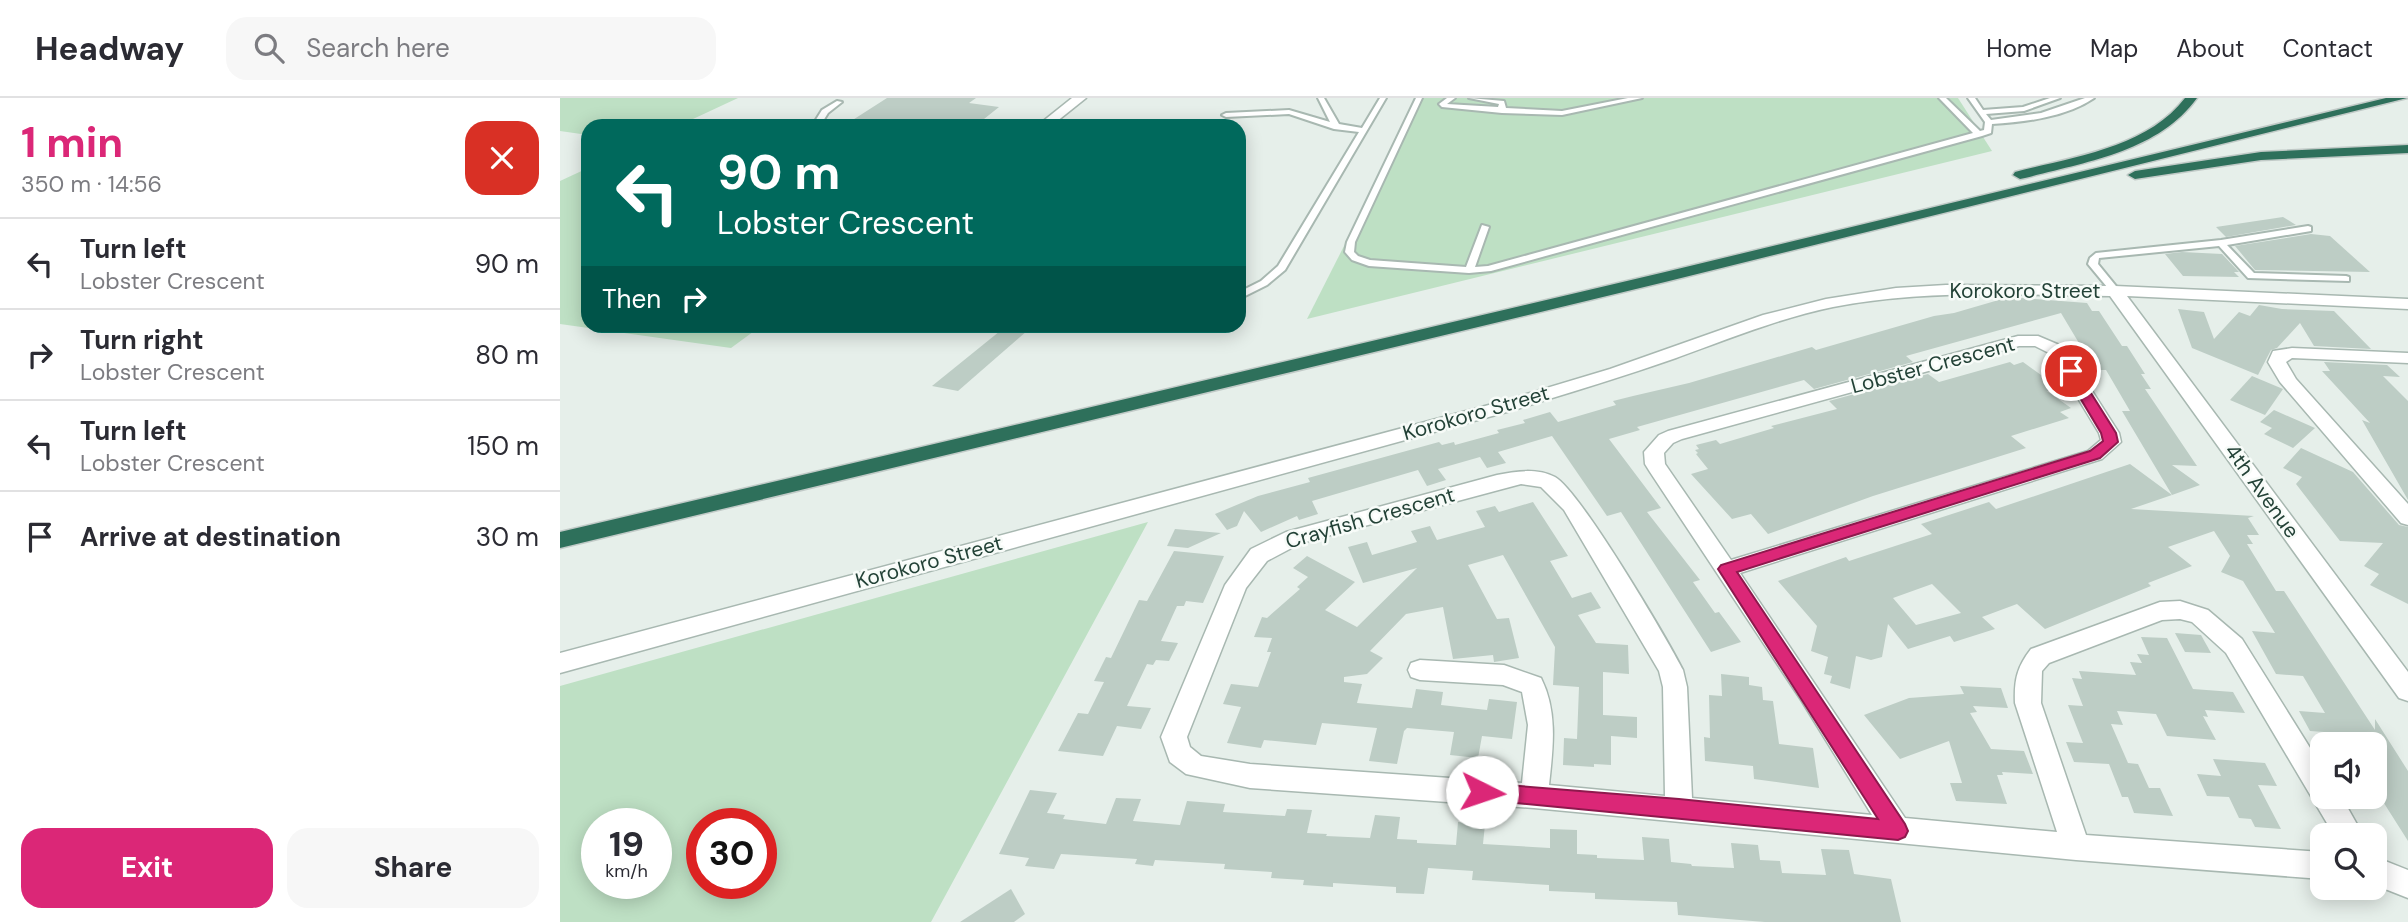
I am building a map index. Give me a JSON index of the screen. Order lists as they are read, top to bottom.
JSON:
{
  "streets": {
    "street": [
      "Korokoro Street",
      "Lobster Crescent",
      "4th Avenue",
      "Crayfish Crescent"
    ]
  },
  "crossings": [
    ["Korokoro Street", "4th Avenue"],
    ["Lobster Crescent", "Crayfish Crescent"]
  ],
  "page": {
    "header": "Headway",
    "search": "Search here",
    "nav": [
      "Home",
      "Map",
      "About",
      "Contact"
    ],
    "heading": ["1 min", "350 m · 14:56"],
    "turn": ["90 m", "Lobster Crescent"],
    "list": [
      {
        "name": "Turn left",
        "note": "Lobster Crescent",
        "value": "90 m"
      },
      {
        "name": "Turn right",
        "note": "Lobster Crescent",
        "value": "80 m"
      },
      {
        "name": "Turn left",
        "note": "Lobster Crescent",
        "value": "150 m"
      },
      {
        "name": "Arrive at destination",
        "value": "30 m"
      }
    ],
    "then": "Then",
    "speed": "19 km/h",
    "limit": "30",
    "buttons": ["Exit", "Share"]
  }
}
